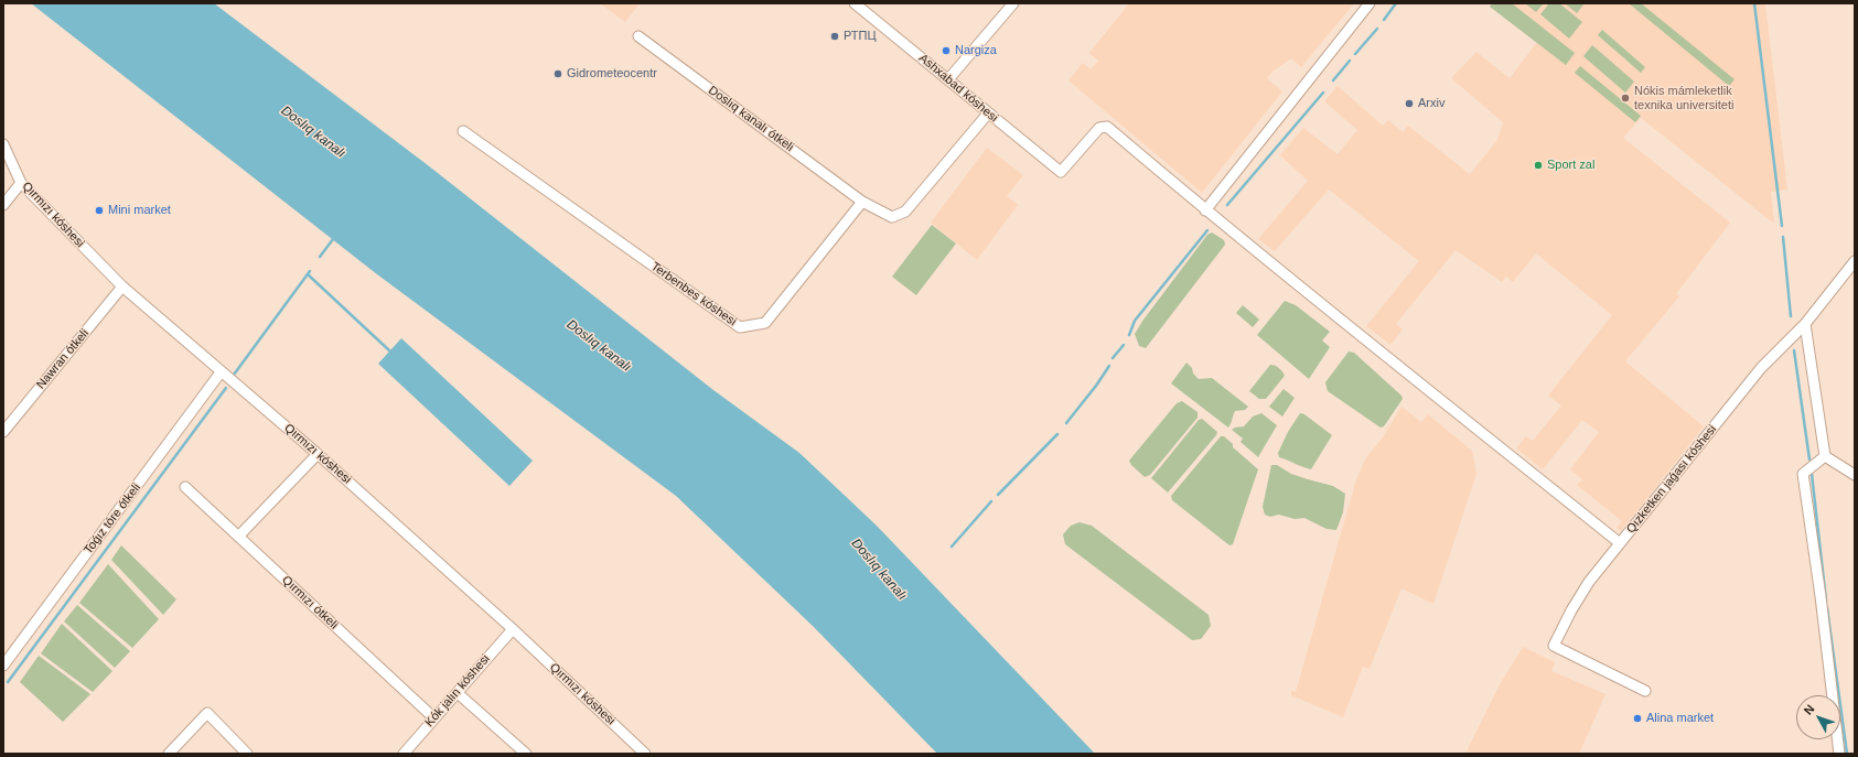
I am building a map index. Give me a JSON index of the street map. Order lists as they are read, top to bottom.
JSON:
{
  "streets": {
    "street": [
      "Ashxabad kóshesi",
      "Doslıq kanalı ótkeli",
      "Qırmızı kóshesi",
      "Terbenbes kóshesi",
      "Nawran ótkeli",
      "Qızketken jaǵası kóshesi",
      "Toǵız tóre ótkeli",
      "Qırmızı ótkeli",
      "Kók jalın kóshesi"
    ]
  },
  "crossings": [
    ["Doslıq kanalı ótkeli", "Terbenbes kóshesi"],
    ["Qırmızı kóshesi", "Nawran ótkeli"],
    ["Qırmızı kóshesi", "Toǵız tóre ótkeli"],
    ["Qırmızı kóshesi", "Kók jalın kóshesi"],
    ["Qırmızı ótkeli", "Kók jalın kóshesi"]
  ],
  "water": ["Doslıq kanalı"],
  "places": [
    "РТПЦ",
    "Nargiza",
    "Gidrometeocentr",
    "Nókis mámleketlik texnika universiteti",
    "Arxiv",
    "Sport zal",
    "Mini market",
    "Alina market"
  ],
  "north": "top left"
}
